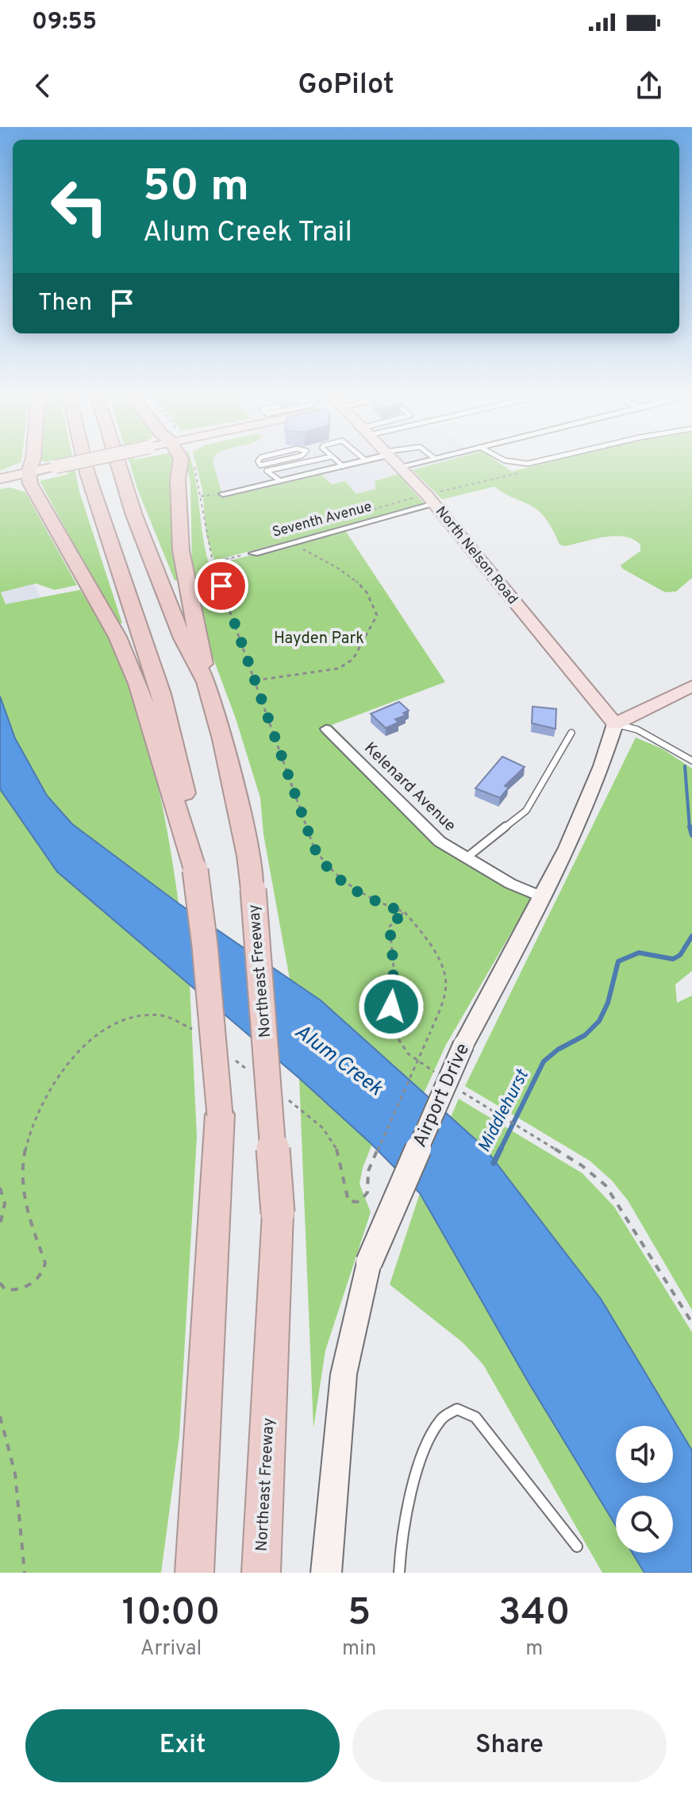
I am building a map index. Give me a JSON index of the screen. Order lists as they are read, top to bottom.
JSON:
{
  "streets": {
    "highway": ["Northeast Freeway"],
    "main road": ["North Nelson Road", "Airport Drive"],
    "street": ["Seventh Avenue", "Kelenard Avenue"]
  },
  "crossings": [
    ["Seventh Avenue", "North Nelson Road"],
    ["North Nelson Road", "Airport Drive"],
    ["Kelenard Avenue", "Airport Drive"]
  ],
  "water": ["Alum Creek", "Middlehurst"],
  "parks": ["Hayden Park"],
  "page": {
    "status": "09:55",
    "header": "GoPilot",
    "turn": ["50 m", "Alum Creek Trail"],
    "then": "Then",
    "eta": [
      "10:00",
      "Arrival",
      "5",
      "min",
      "340",
      "m"
    ],
    "buttons": ["Exit", "Share"]
  }
}
